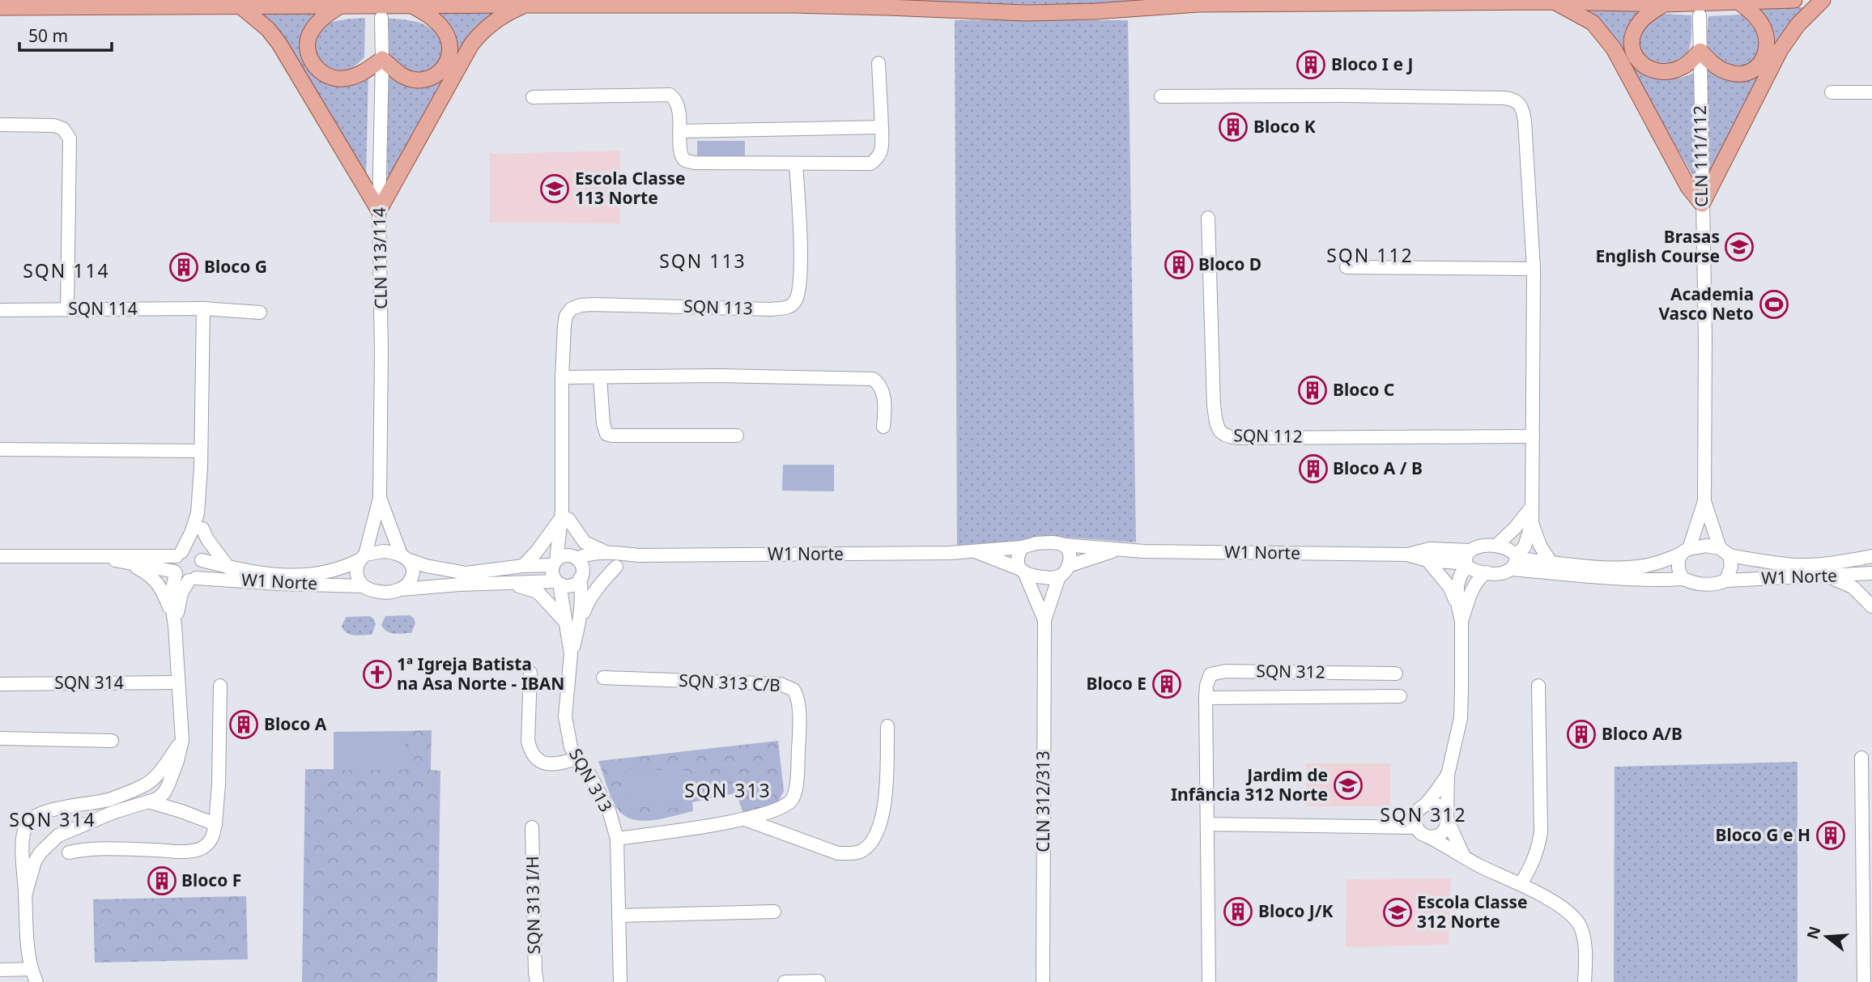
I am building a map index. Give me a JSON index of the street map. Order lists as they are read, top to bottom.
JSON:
{
  "streets": {
    "street": [
      "CLN 111/112",
      "CLN 113/114",
      "SQN 113",
      "SQN 114",
      "SQN 112",
      "W1 Norte",
      "SQN 312",
      "SQN 314",
      "SQN 313 C/B",
      "SQN 313",
      "CLN 312/313",
      "SQN 313 I/H"
    ]
  },
  "crossings": [
    ["CLN 111/112", "W1 Norte"],
    ["CLN 113/114", "W1 Norte"],
    ["SQN 113", "W1 Norte"],
    ["SQN 113", "SQN 313"],
    ["W1 Norte", "SQN 313"],
    ["W1 Norte", "CLN 312/313"]
  ],
  "districts": [
    "SQN 112",
    "SQN 113",
    "SQN 114",
    "SQN 313",
    "SQN 312",
    "SQN 314"
  ],
  "places": {
    "building": [
      "Bloco I e J",
      "Bloco K",
      "Bloco D",
      "Bloco G",
      "Bloco C",
      "Bloco A / B",
      "Bloco E",
      "Bloco A",
      "Bloco A/B",
      "Bloco G e H",
      "Bloco F",
      "Bloco J/K"
    ],
    "school or university": [
      "Escola Classe 113 Norte",
      "Brasas English Course",
      "Jardim de Infância 312 Norte",
      "Escola Classe 312 Norte"
    ],
    "sports": ["Academia Vasco Neto"],
    "church": ["1ª Igreja Batista na Asa Norte - IBAN"]
  },
  "scale_bar": "50 m",
  "north": "left"
}
